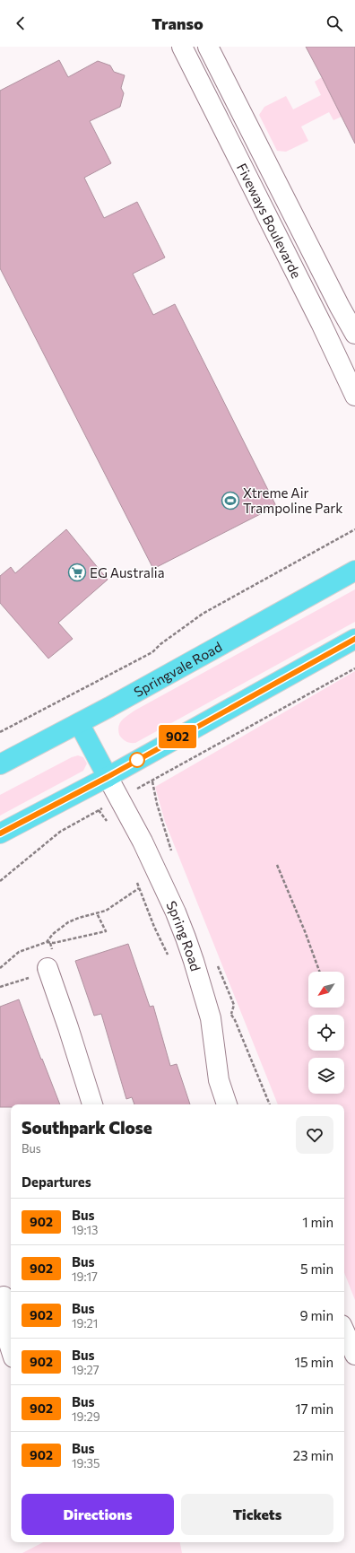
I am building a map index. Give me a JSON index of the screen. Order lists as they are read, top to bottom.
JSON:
{
  "streets": {
    "highway": ["Springvale Road"],
    "street": ["Fiveways Boulevarde", "Spring Road"]
  },
  "places": {
    "sports": ["Xtreme Air Trampoline Park"],
    "supermarket": ["EG Australia"]
  },
  "lines": ["bus line 902"],
  "north": "bottom left",
  "page": {
    "header": "Transo",
    "on_map": "902",
    "heading": [
      ["Southpark Close", "Bus"],
      "Departures"
    ],
    "list": [
      {
        "mark": "902",
        "name": "Bus",
        "note": "19:13",
        "value": "1 min"
      },
      {
        "mark": "902",
        "name": "Bus",
        "note": "19:17",
        "value": "5 min"
      },
      {
        "mark": "902",
        "name": "Bus",
        "note": "19:21",
        "value": "9 min"
      },
      {
        "mark": "902",
        "name": "Bus",
        "note": "19:27",
        "value": "15 min"
      },
      {
        "mark": "902",
        "name": "Bus",
        "note": "19:29",
        "value": "17 min"
      },
      {
        "mark": "902",
        "name": "Bus",
        "note": "19:35",
        "value": "23 min"
      }
    ],
    "buttons": ["Directions", "Tickets"]
  }
}
